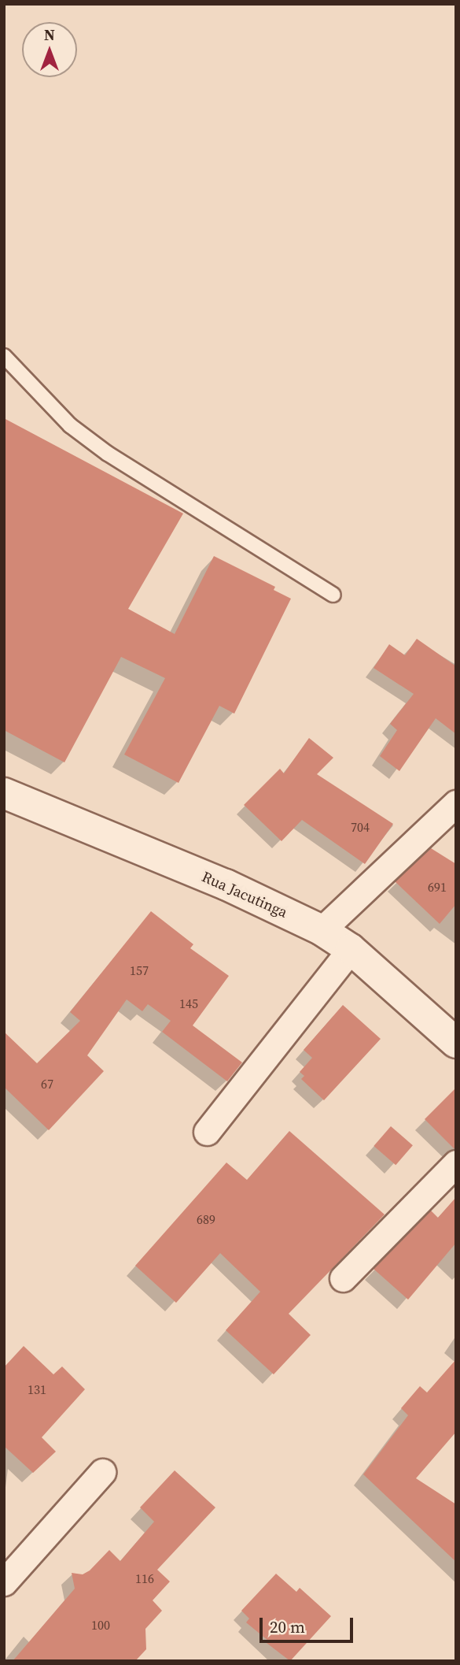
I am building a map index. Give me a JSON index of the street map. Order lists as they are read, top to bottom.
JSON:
{
  "streets": {
    "street": ["Rua Jacutinga"]
  },
  "house_numbers": [
    "704",
    "691",
    "157",
    "145",
    "67",
    "689",
    "131",
    "116",
    "100"
  ],
  "scale_bar": "20 m",
  "north": "top"
}
